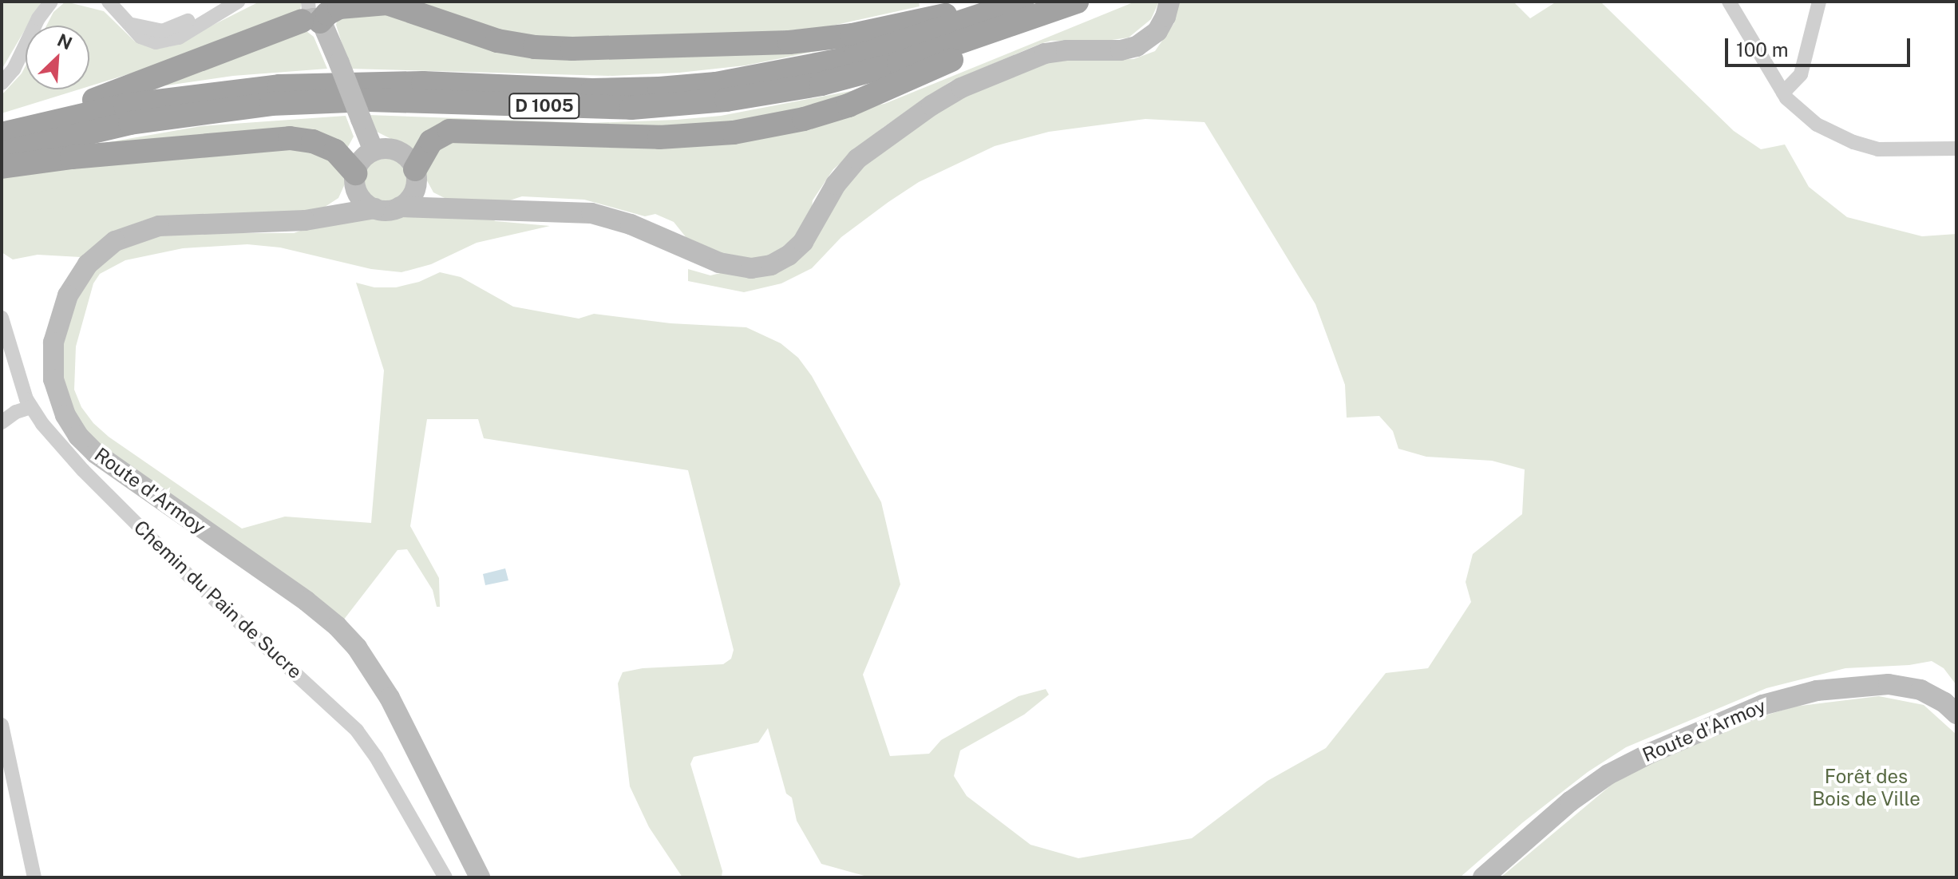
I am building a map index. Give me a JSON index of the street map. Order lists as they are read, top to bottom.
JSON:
{
  "streets": {
    "highway": ["D 1005"],
    "main road": ["Route d'Armoy"],
    "street": ["Chemin du Pain de Sucre"]
  },
  "crossings": [
    ["D 1005", "Route d'Armoy"]
  ],
  "parks": ["Forêt des Bois de Ville"],
  "scale_bar": "100 m",
  "north": "top right"
}
